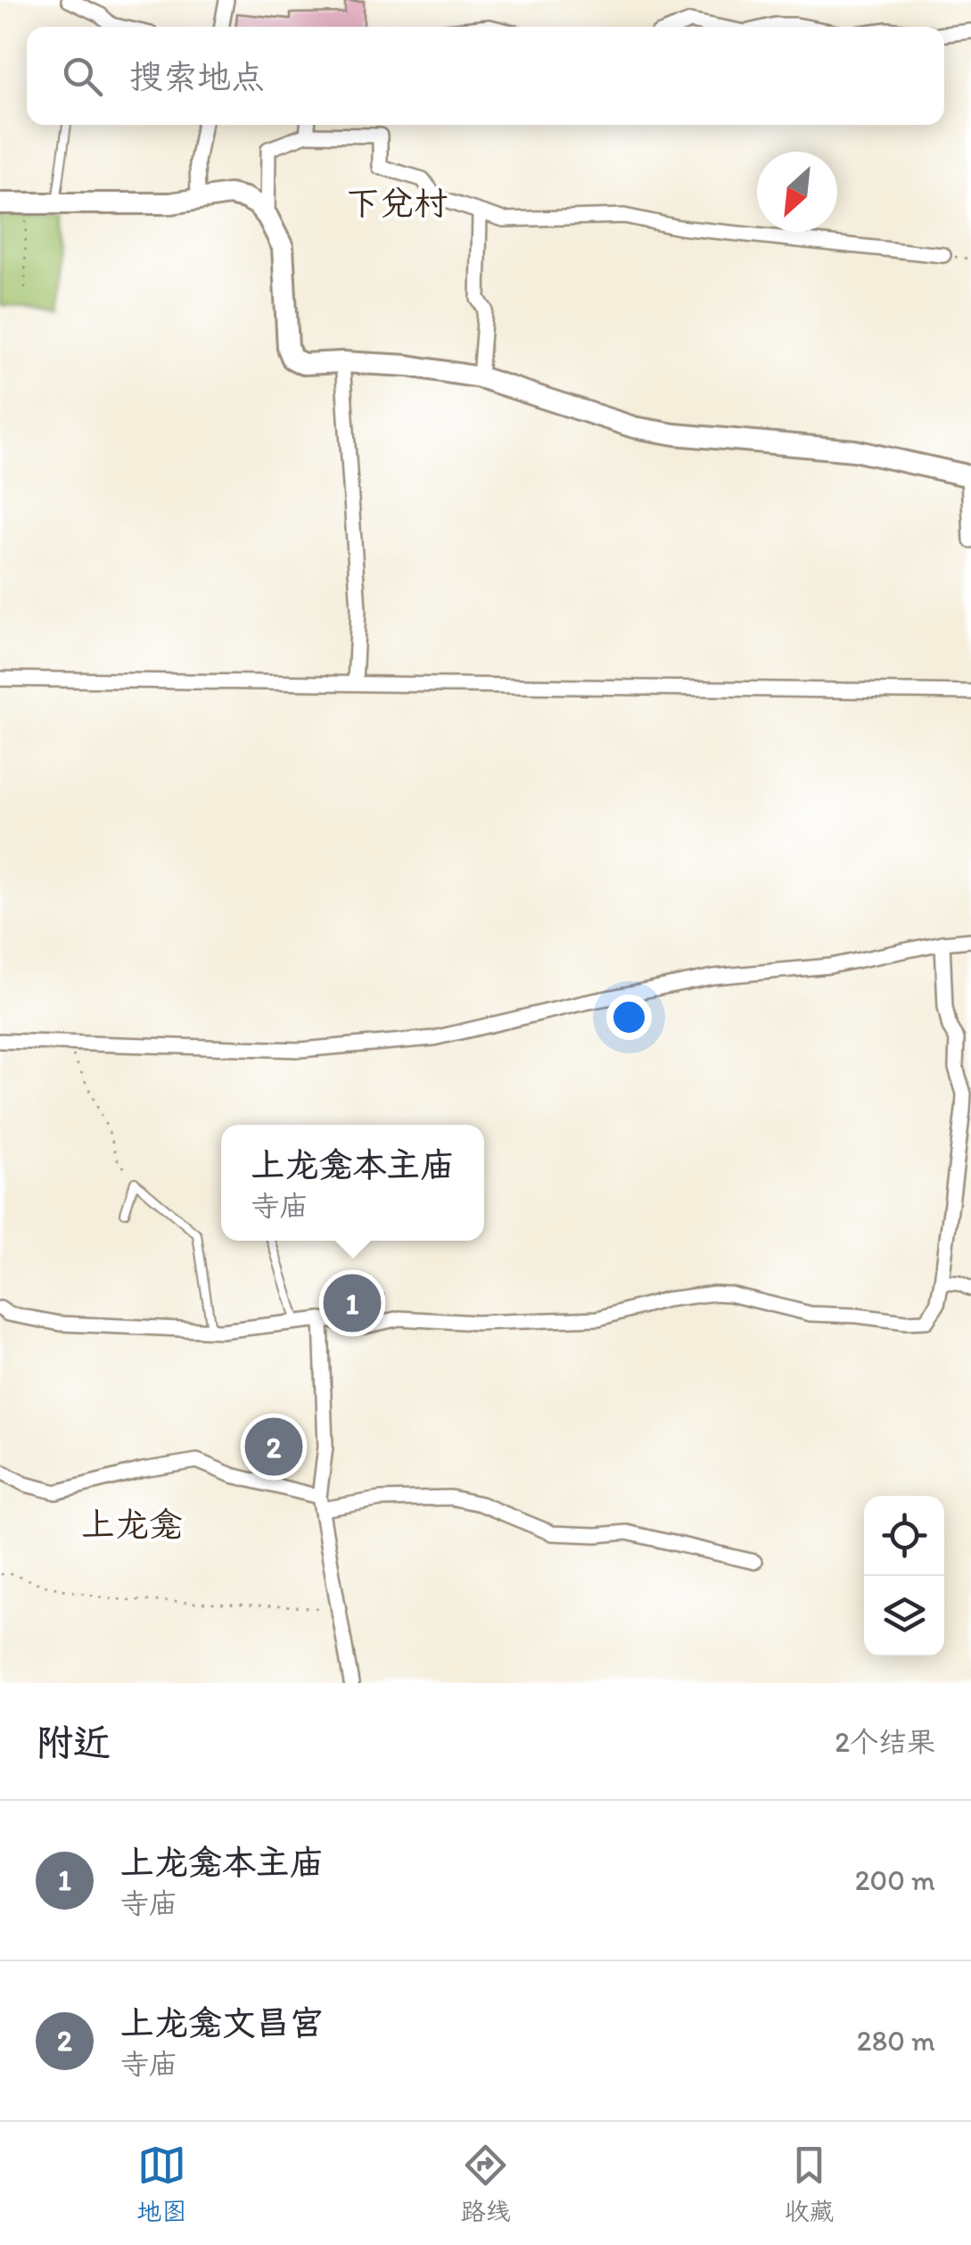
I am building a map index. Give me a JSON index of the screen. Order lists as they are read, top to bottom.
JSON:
{
  "districts": ["下兑村", "上龙龛"],
  "north": "bottom left",
  "page": {
    "search": "搜索地点",
    "popup": ["上龙龛本主庙", "寺庙"],
    "pins": ["1", "2"],
    "heading": ["附近", "2个结果"],
    "list": [
      {
        "mark": "1",
        "name": "上龙龛本主庙",
        "note": "寺庙",
        "value": "200 m"
      },
      {
        "mark": "2",
        "name": "上龙龛文昌宫",
        "note": "寺庙",
        "value": "280 m"
      }
    ],
    "nav": ["地图", "路线", "收藏"]
  }
}
